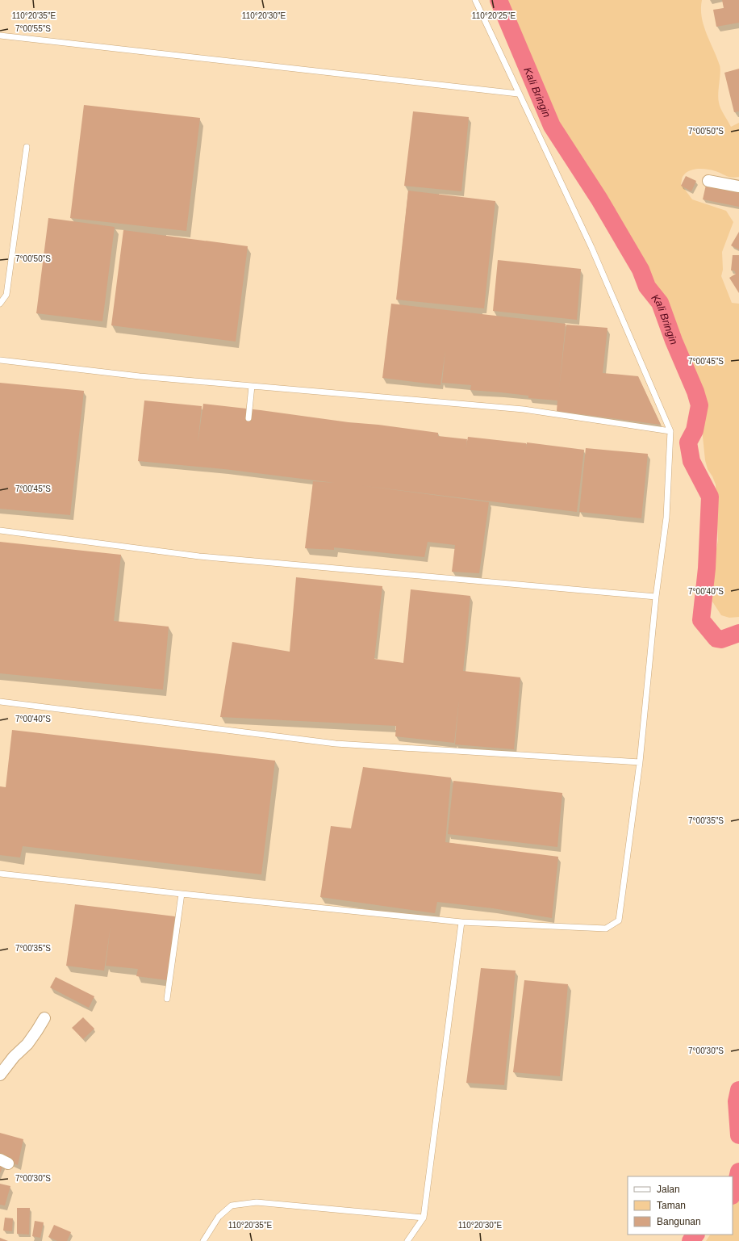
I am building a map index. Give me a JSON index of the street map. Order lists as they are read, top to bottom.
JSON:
{
  "water": ["Kali Bringin"],
  "legend": ["Jalan", "Taman", "Bangunan"],
  "coordinates": [
    "110°20'35\"E",
    "110°20'30\"E",
    "110°20'25\"E",
    "7°00'55\"S",
    "7°00'50\"S",
    "7°00'45\"S",
    "7°00'40\"S",
    "7°00'35\"S",
    "7°00'30\"S"
  ]
}
